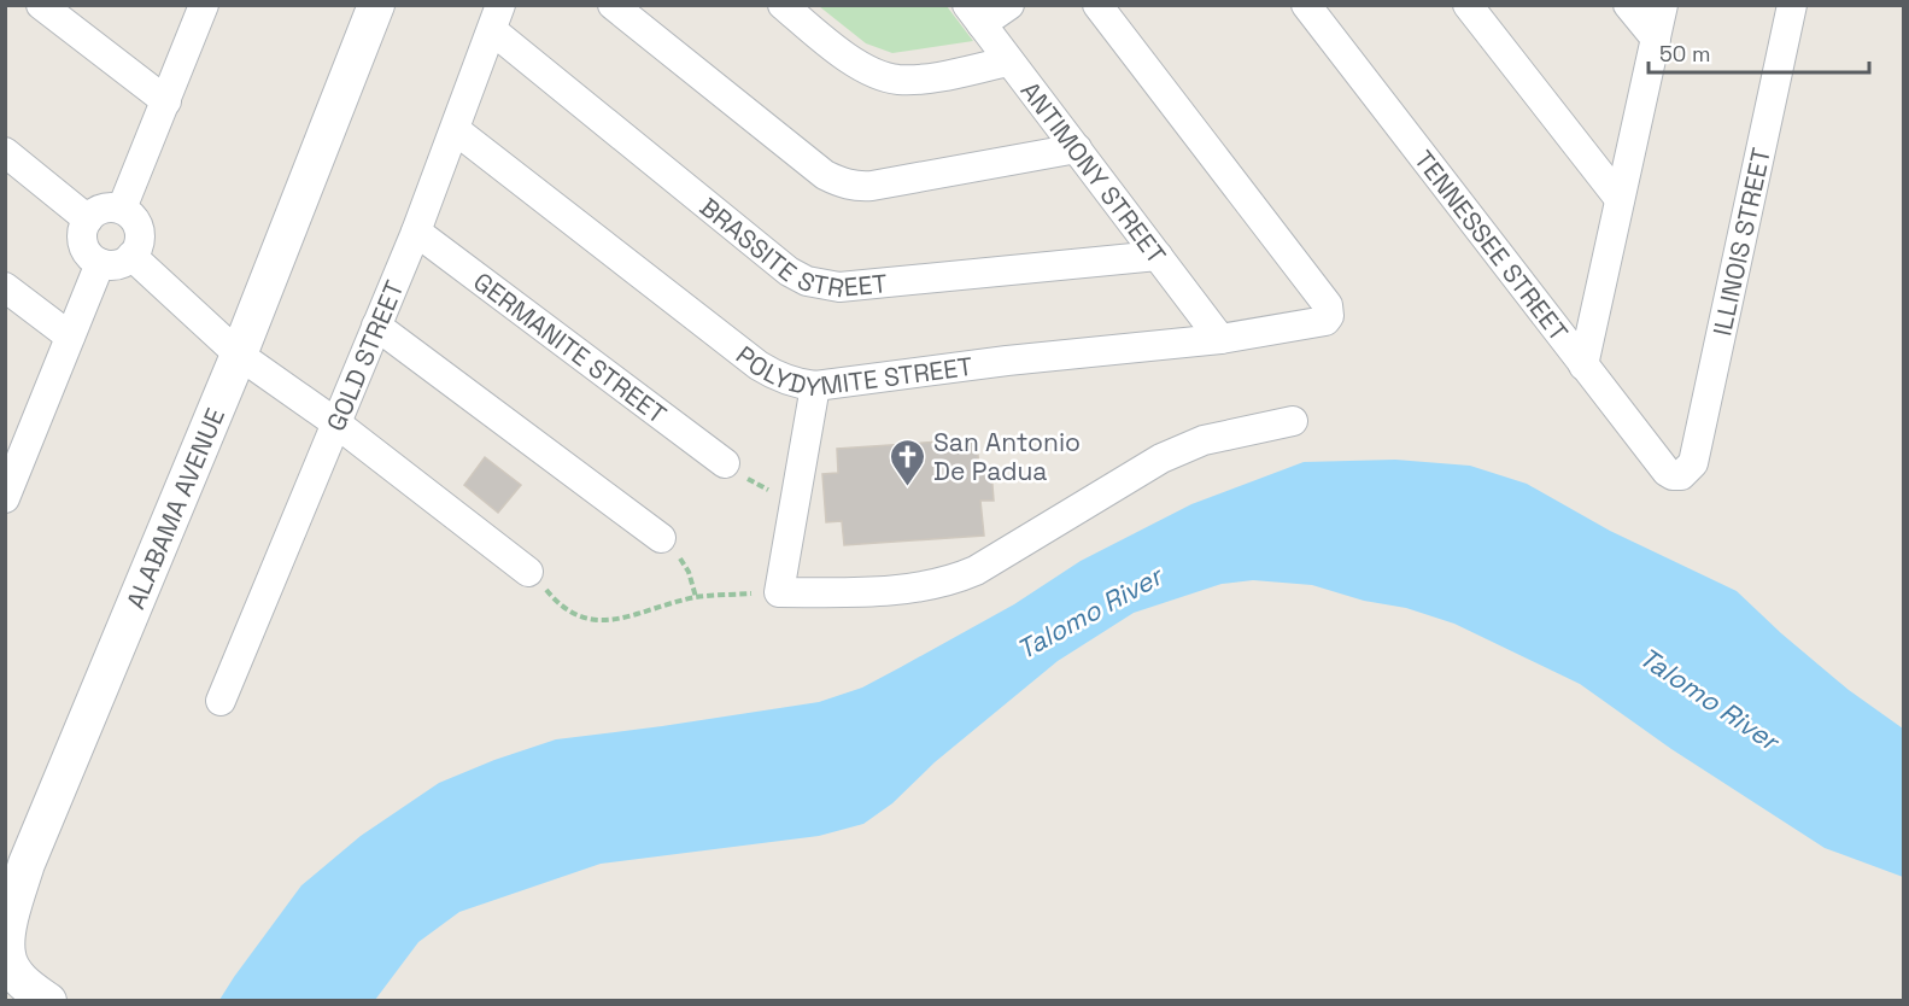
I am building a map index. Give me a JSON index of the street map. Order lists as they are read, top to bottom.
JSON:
{
  "streets": {
    "street": [
      "ANTIMONY STREET",
      "BRASSITE STREET",
      "ILLINOIS STREET",
      "TENNESSEE STREET",
      "GERMANITE STREET",
      "POLYDYMITE STREET",
      "GOLD STREET",
      "ALABAMA AVENUE"
    ]
  },
  "crossings": [
    ["ANTIMONY STREET", "BRASSITE STREET"],
    ["ANTIMONY STREET", "POLYDYMITE STREET"],
    ["BRASSITE STREET", "GOLD STREET"],
    ["ILLINOIS STREET", "TENNESSEE STREET"],
    ["GERMANITE STREET", "GOLD STREET"],
    ["POLYDYMITE STREET", "GOLD STREET"]
  ],
  "water": ["Talomo River"],
  "places": {
    "church": ["San Antonio De Padua"]
  },
  "scale_bar": "50 m"
}
